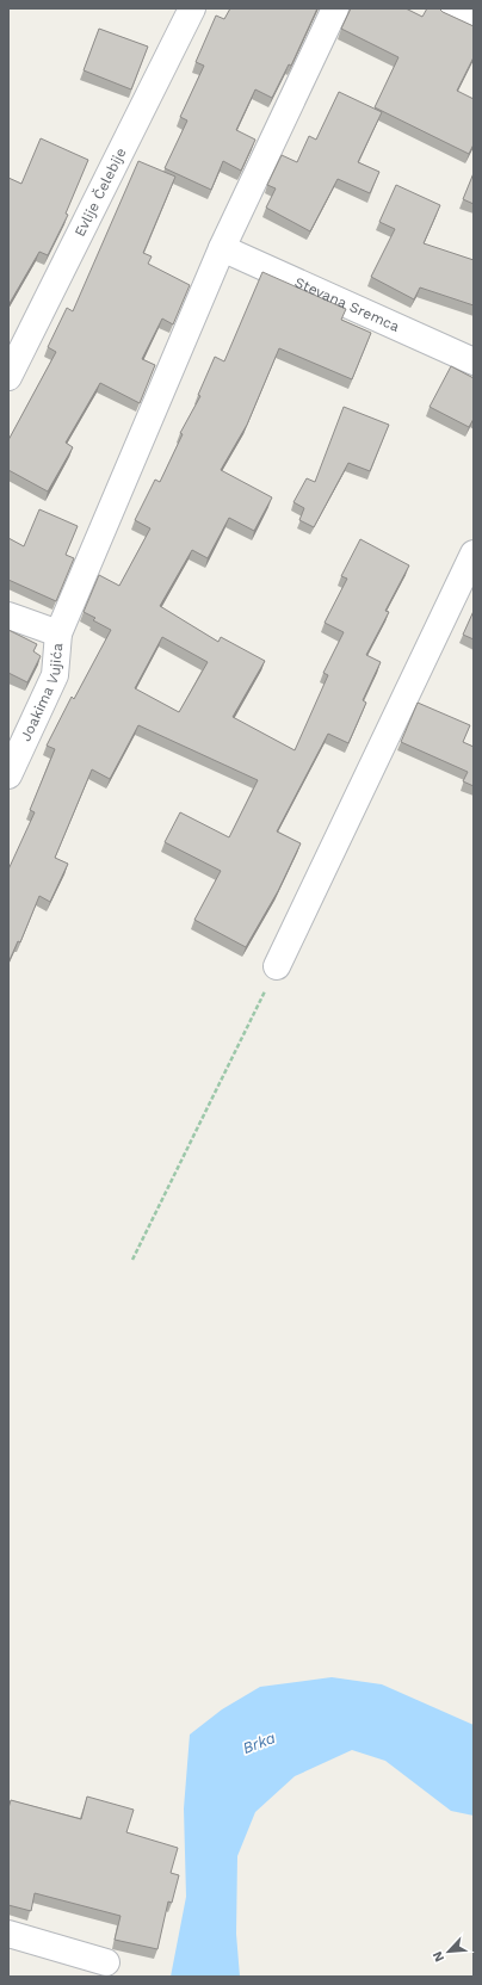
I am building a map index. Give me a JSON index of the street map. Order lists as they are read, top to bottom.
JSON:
{
  "streets": {
    "street": ["Evlije Čelebije", "Stevana Sremca", "Joakima Vujića"]
  },
  "crossings": [
    ["Stevana Sremca", "Joakima Vujića"]
  ],
  "water": ["Brka"],
  "north": "bottom left"
}
